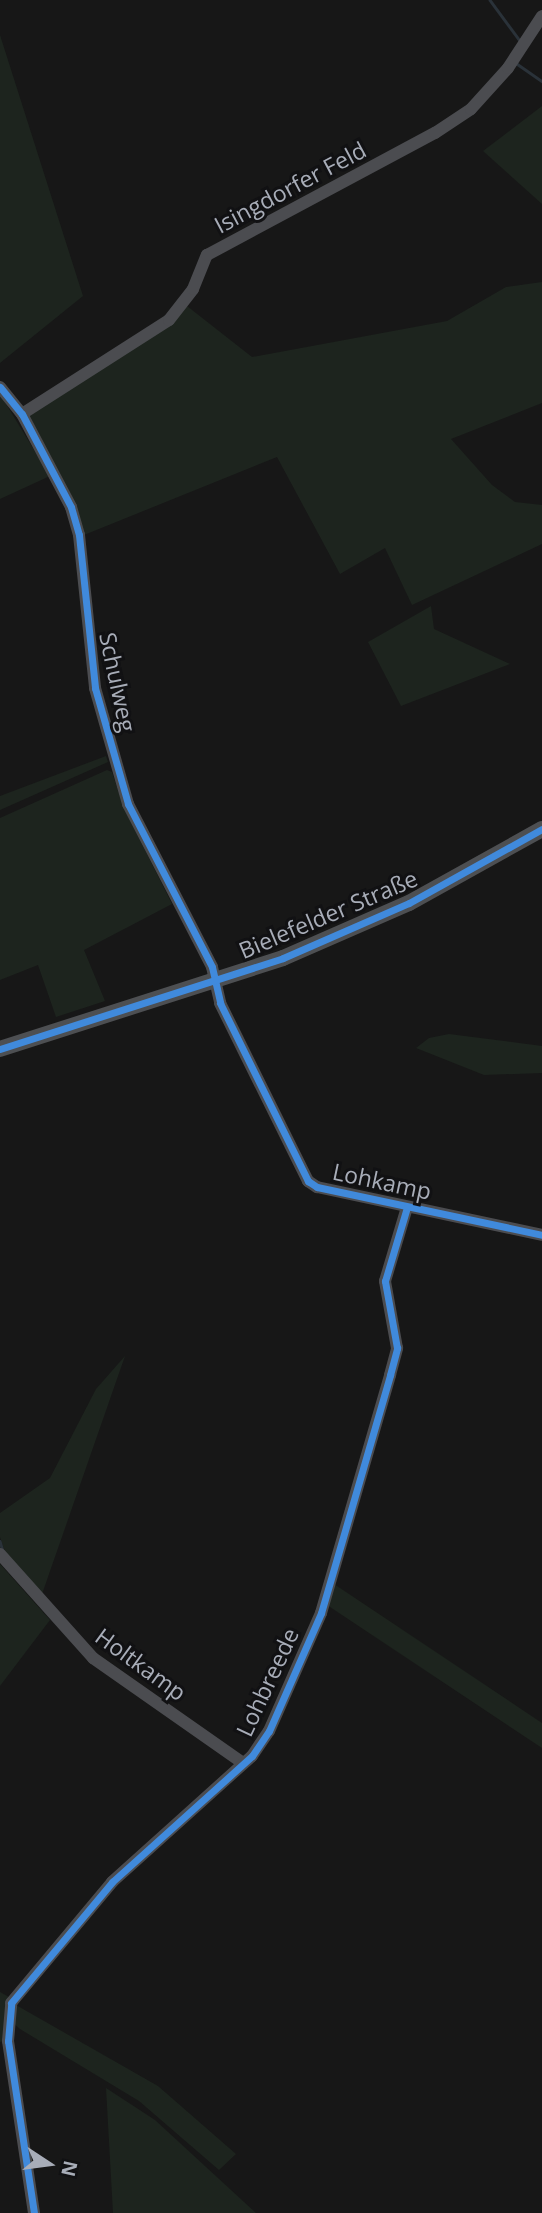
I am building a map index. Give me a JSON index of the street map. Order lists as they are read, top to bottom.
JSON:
{
  "streets": {
    "main road": ["Bielefelder Straße"],
    "street": [
      "Isingdorfer Feld",
      "Schulweg",
      "Lohkamp",
      "Holtkamp",
      "Lohbreede"
    ]
  },
  "crossings": [
    ["Isingdorfer Feld", "Schulweg"],
    ["Schulweg", "Bielefelder Straße"],
    ["Schulweg", "Lohkamp"],
    ["Bielefelder Straße", "Lohkamp"],
    ["Lohkamp", "Lohbreede"],
    ["Holtkamp", "Lohbreede"]
  ],
  "north": "right"
}
